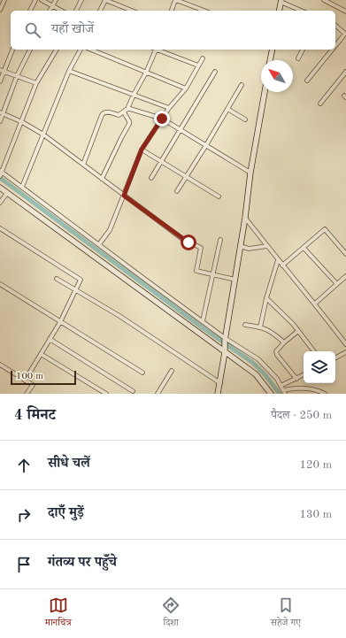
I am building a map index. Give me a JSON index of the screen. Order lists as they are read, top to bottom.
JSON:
{
  "scale_bar": "100 m",
  "north": "top left",
  "page": {
    "search": "यहाँ खोजें",
    "scale": "100 m",
    "heading": ["4 मिनट", "पैदल · 250 m"],
    "list": [
      ["सीधे चलें", "120 m"],
      ["दाएँ मुड़ें", "130 m"],
      "गंतव्य पर पहुँचे"
    ],
    "nav": ["मानचित्र", "दिशा", "सहेजे गए"]
  }
}
